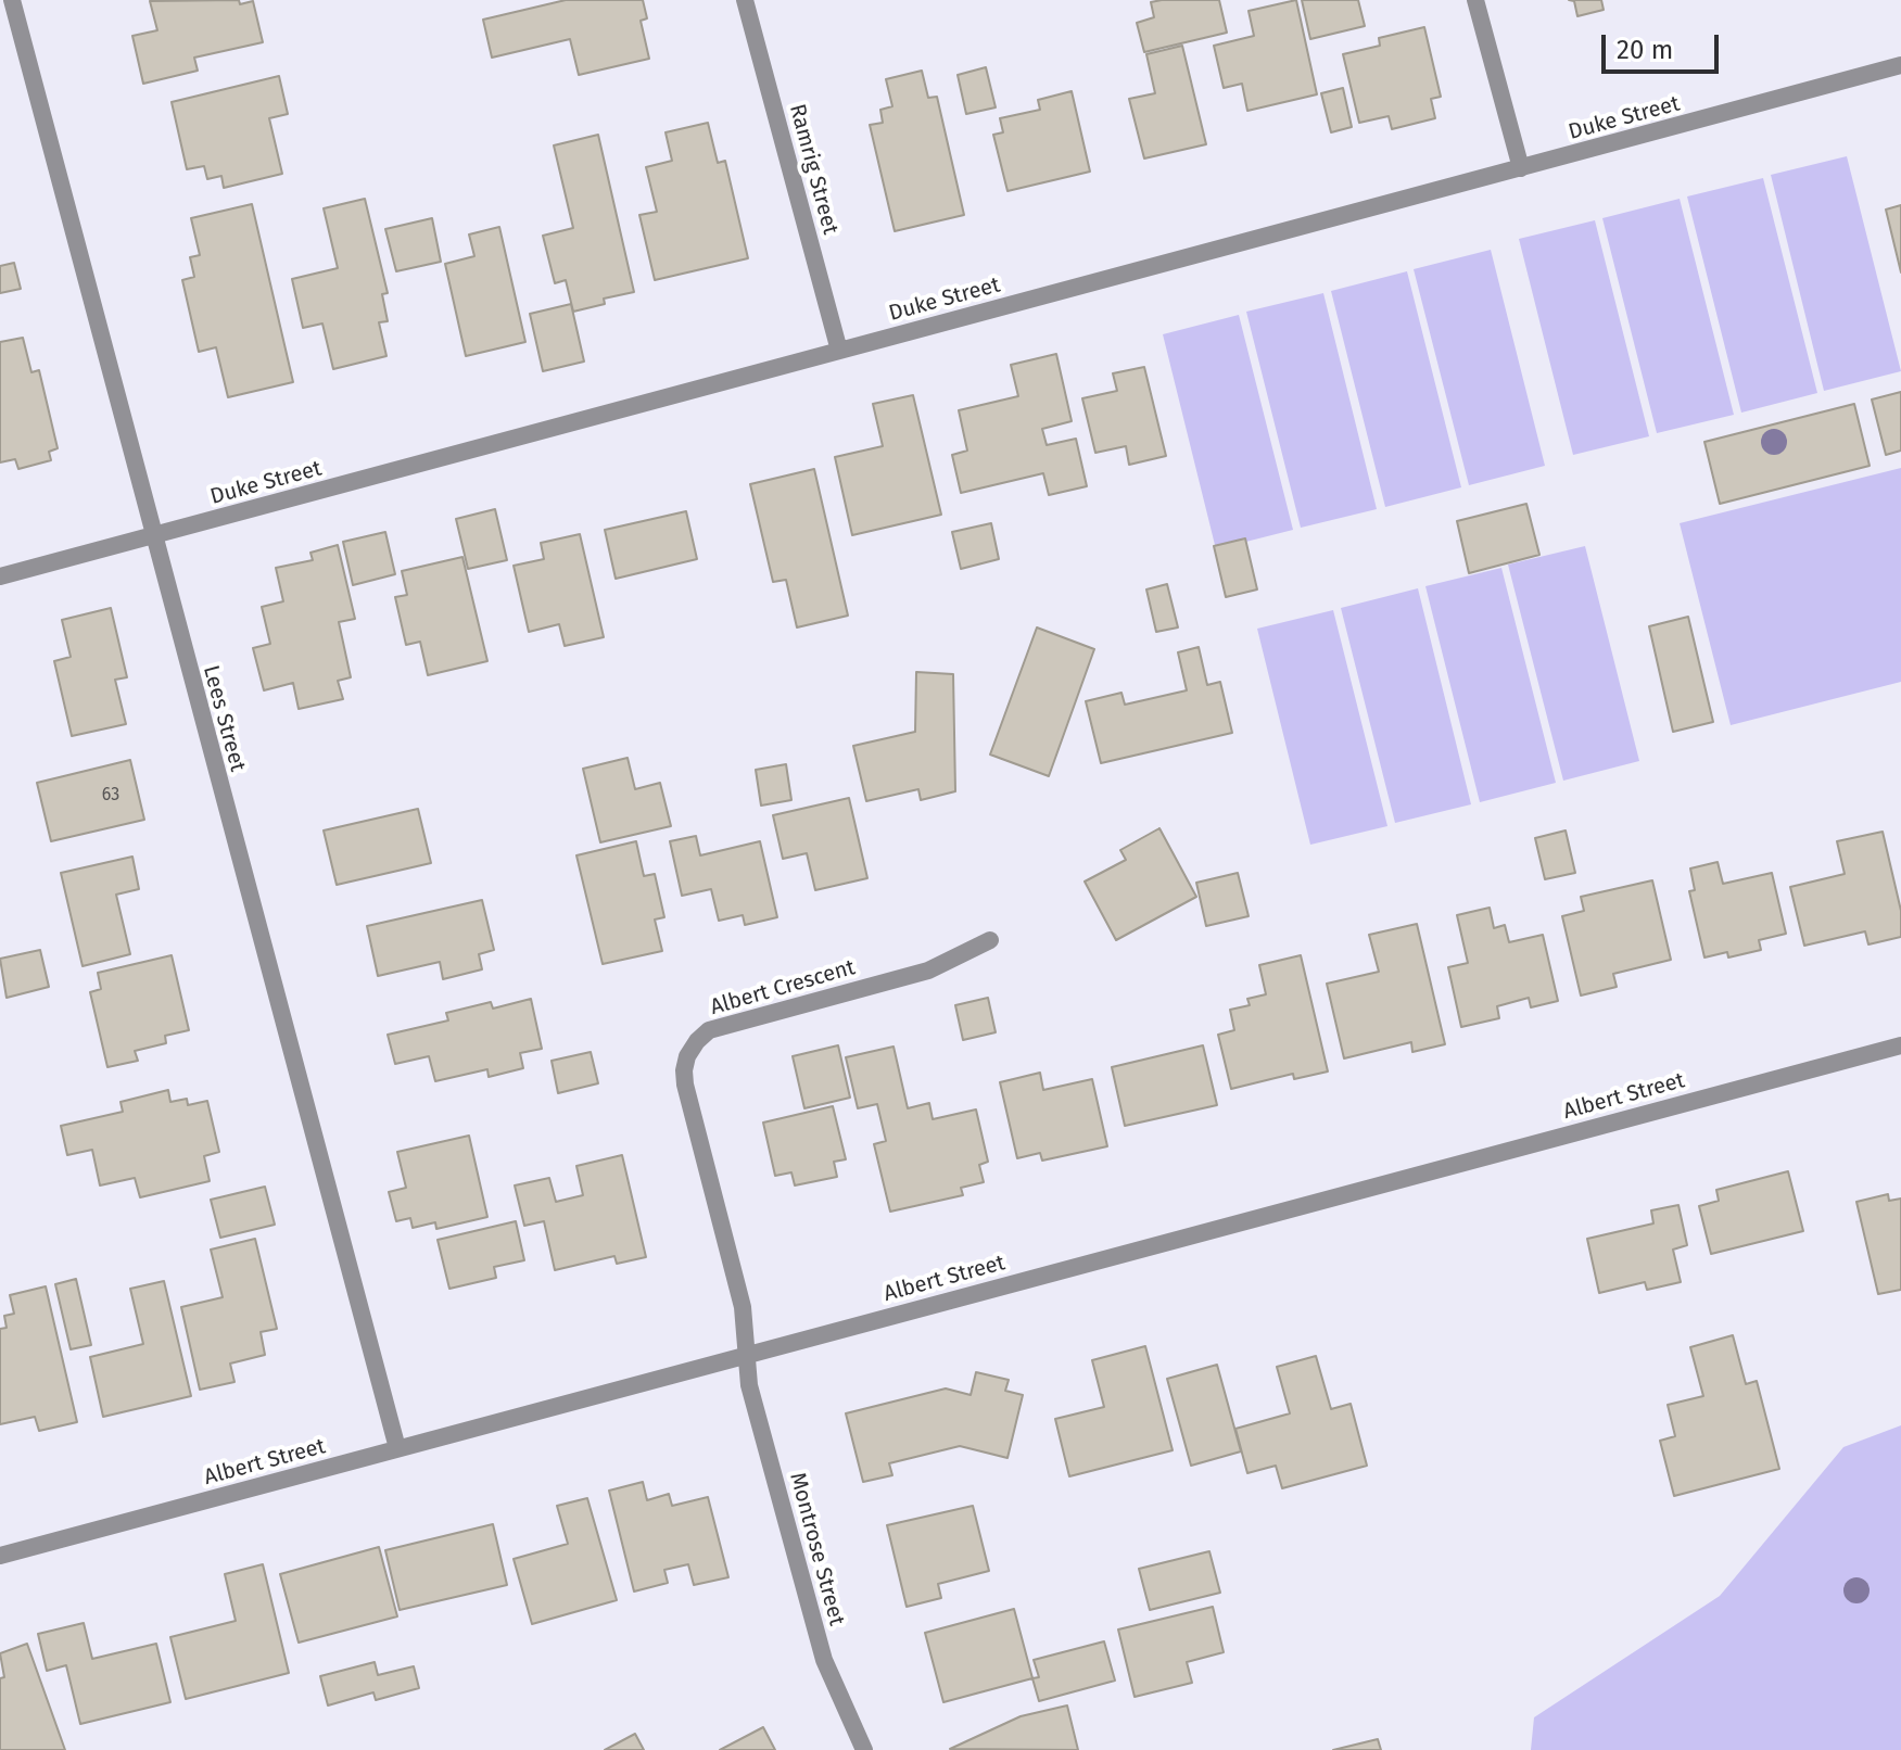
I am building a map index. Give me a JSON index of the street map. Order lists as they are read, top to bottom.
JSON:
{
  "streets": {
    "street": [
      "Duke Street",
      "Ramrig Street",
      "Lees Street",
      "Albert Crescent",
      "Albert Street",
      "Montrose Street"
    ]
  },
  "crossings": [
    ["Duke Street", "Ramrig Street"],
    ["Duke Street", "Lees Street"],
    ["Lees Street", "Albert Street"],
    ["Albert Crescent", "Albert Street"],
    ["Albert Crescent", "Montrose Street"],
    ["Albert Street", "Montrose Street"]
  ],
  "house_numbers": ["63"],
  "scale_bar": "20 m"
}
